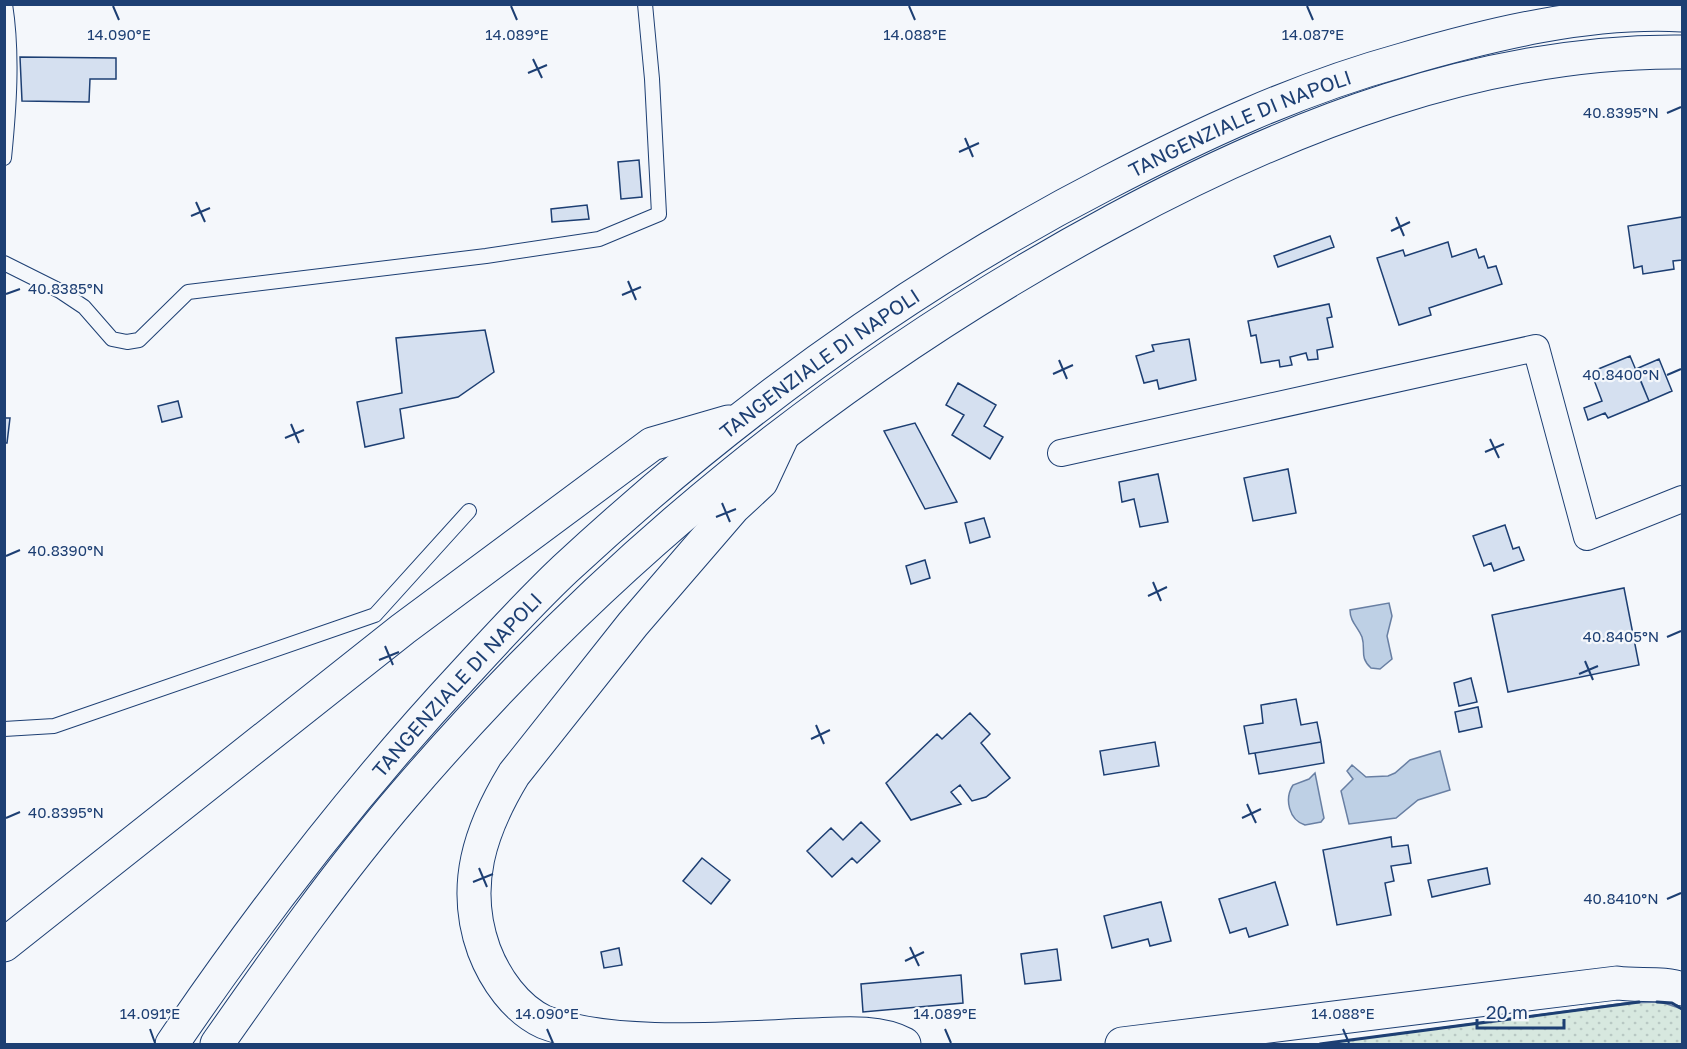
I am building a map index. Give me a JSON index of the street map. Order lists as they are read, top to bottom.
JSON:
{
  "streets": {
    "main road": ["TANGENZIALE DI NAPOLI"]
  },
  "scale_bar": "20 m",
  "coordinates": [
    "14.090°E",
    "14.089°E",
    "14.088°E",
    "14.087°E",
    "40.8395°N",
    "40.8385°N",
    "40.8400°N",
    "40.8390°N",
    "40.8405°N",
    "40.8410°N",
    "14.091°E"
  ]
}
